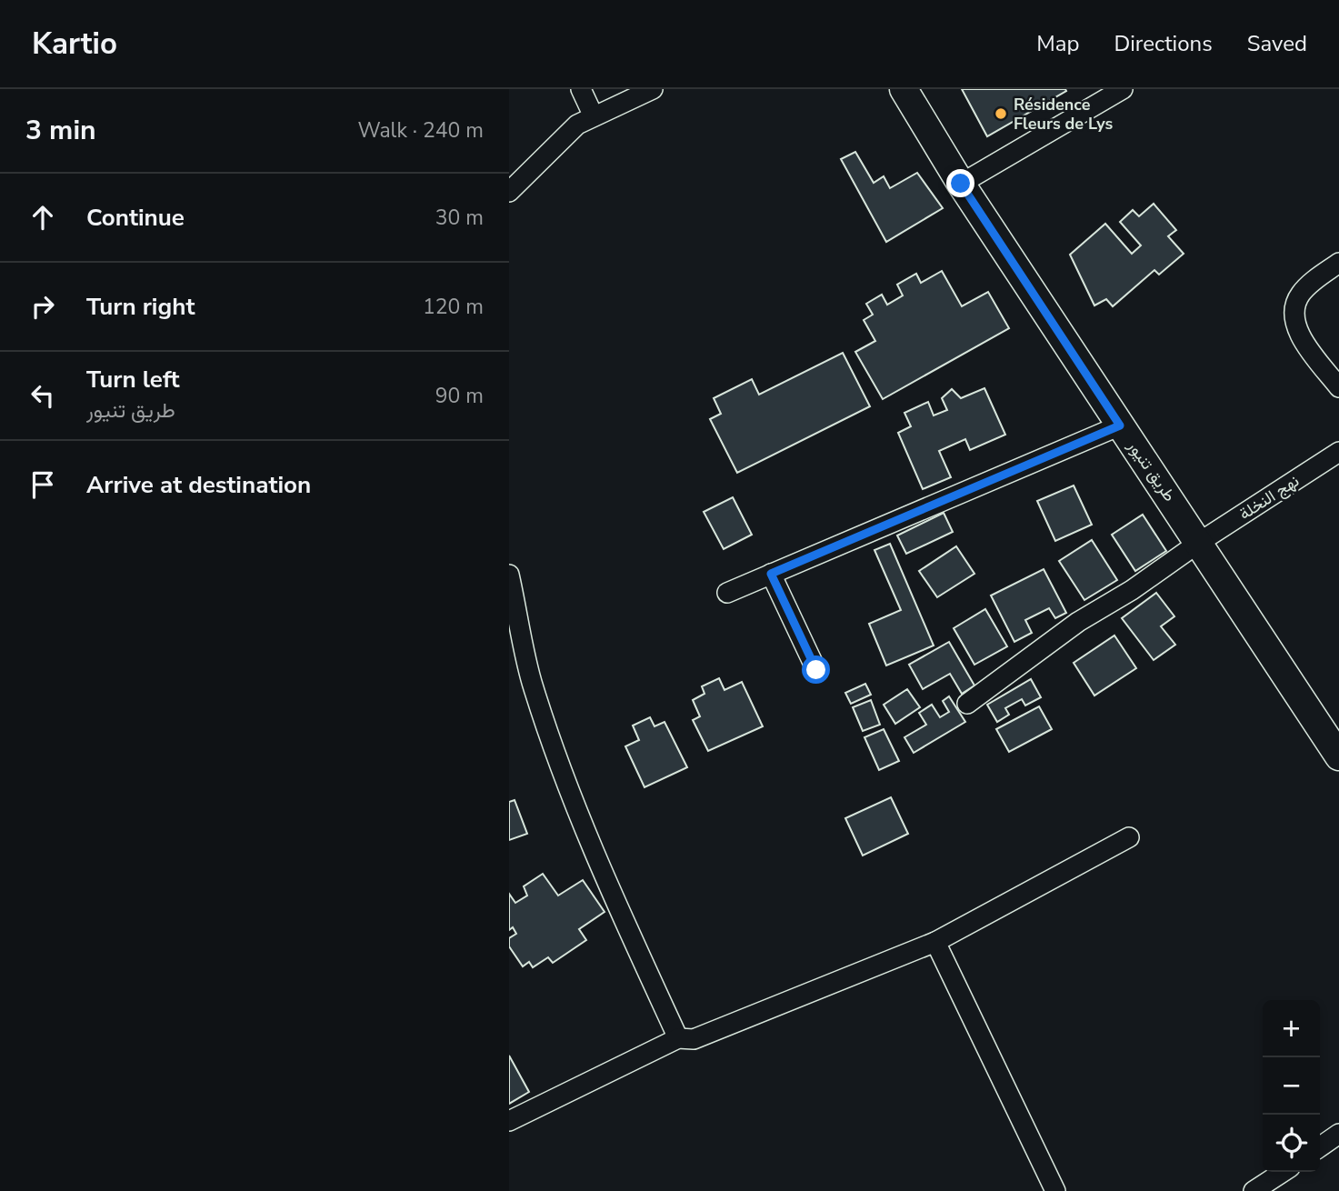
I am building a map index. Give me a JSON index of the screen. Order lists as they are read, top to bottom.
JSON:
{
  "streets": {
    "main road": ["طريق تنيور"],
    "street": ["نهج النخلة"]
  },
  "crossings": [
    ["طريق تنيور", "نهج النخلة"]
  ],
  "places": ["Résidence Fleurs de Lys"],
  "page": {
    "header": "Kartio",
    "nav": ["Map", "Directions", "Saved"],
    "heading": ["3 min", "Walk · 240 m"],
    "list": [
      ["Continue", "30 m"],
      ["Turn right", "120 m"],
      ["Turn left", "طريق تنيور", "90 m"],
      "Arrive at destination"
    ],
    "map_buttons": ["+", "−"]
  }
}
